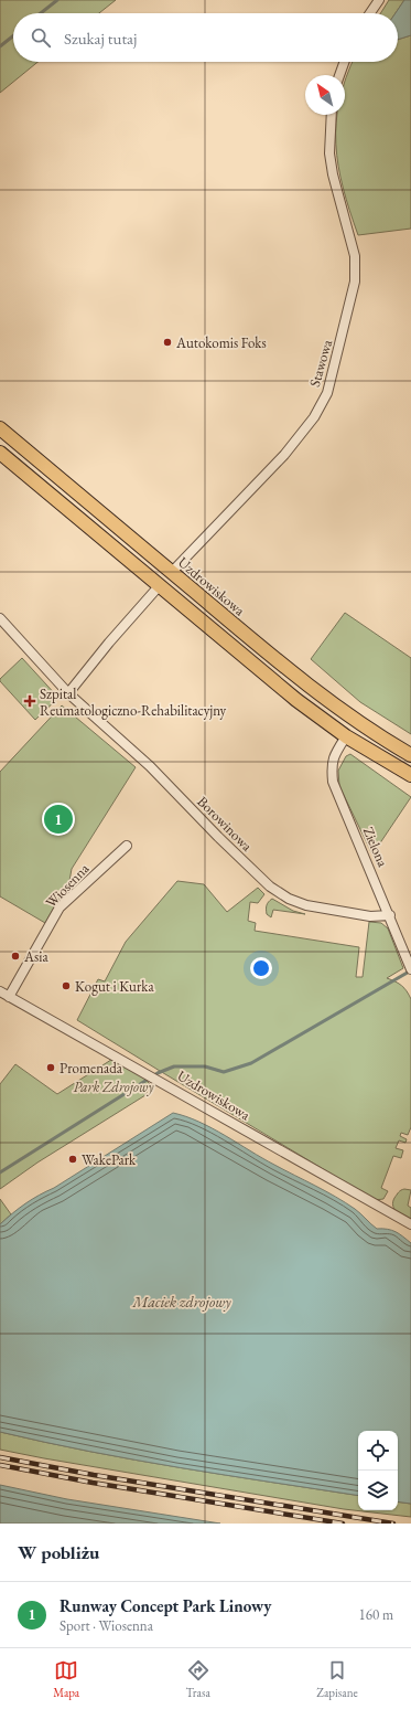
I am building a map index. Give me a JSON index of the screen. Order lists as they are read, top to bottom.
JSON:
{
  "streets": {
    "main road": ["Uzdrowiskowa"],
    "street": [
      "Stawowa",
      "Borowinowa",
      "Zielona",
      "Wiosenna"
    ]
  },
  "crossings": [
    ["Stawowa", "Uzdrowiskowa"],
    ["Uzdrowiskowa", "Wiosenna"],
    ["Borowinowa", "Zielona"]
  ],
  "water": ["Maciek zdrojowy"],
  "parks": ["Park Zdrojowy"],
  "places": {
    "other": [
      "Autokomis Foks",
      "Asia",
      "Kogut i Kurka",
      "Promenada",
      "WakePark"
    ],
    "health": ["Szpital Reumatologiczno-Rehabilitacyjny"]
  },
  "north": "top left",
  "page": {
    "search": "Szukaj tutaj",
    "pins": "1",
    "heading": "W pobliżu",
    "list": [
      {
        "mark": "1",
        "name": "Runway Concept Park Linowy",
        "note": "Sport · Wiosenna",
        "value": "160 m"
      }
    ],
    "nav": ["Mapa", "Trasa", "Zapisane"]
  }
}
